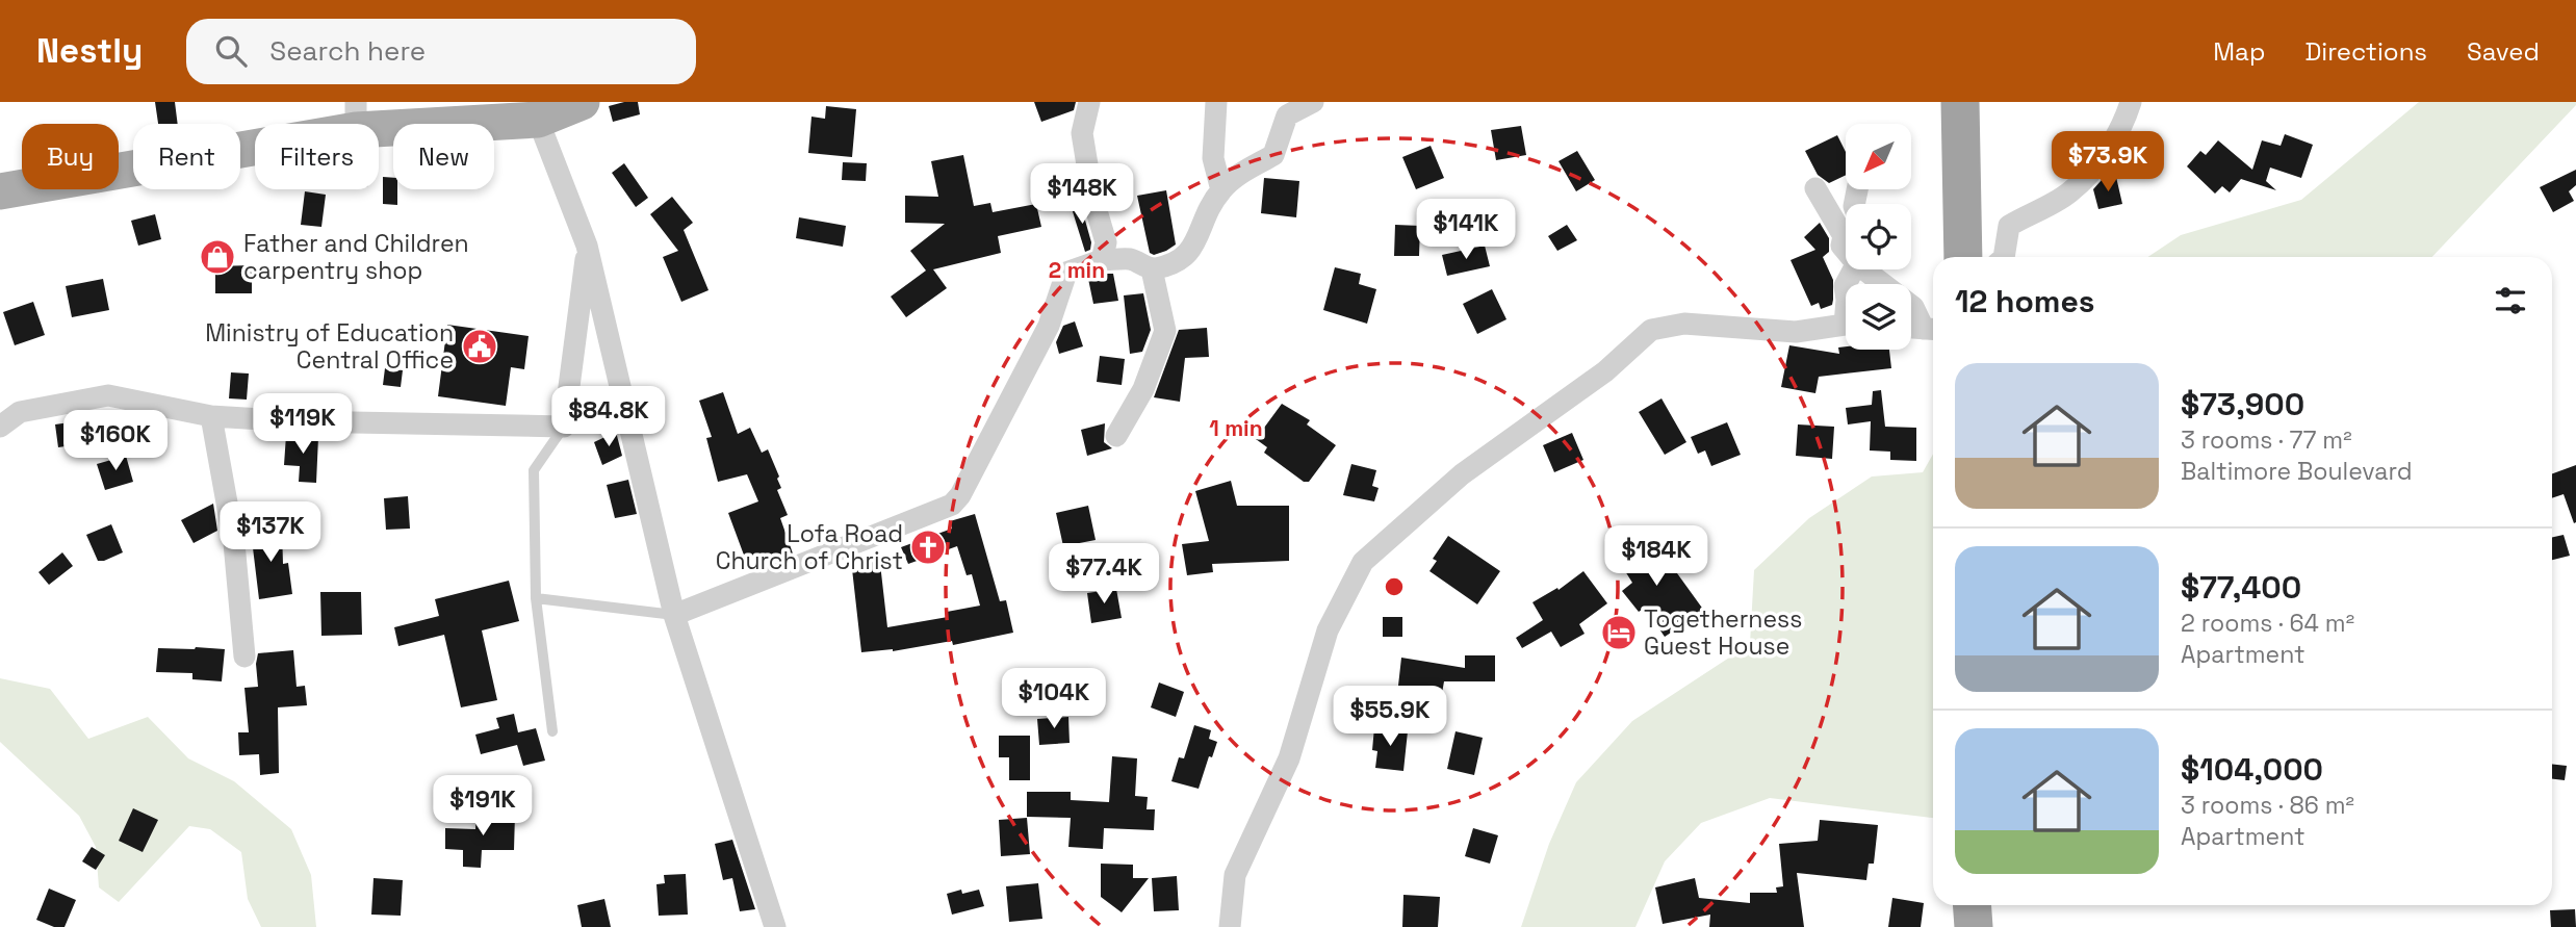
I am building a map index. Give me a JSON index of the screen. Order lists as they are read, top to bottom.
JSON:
{
  "places": {
    "shop": ["Father and Children carpentry shop"],
    "public building": ["Ministry of Education Central Office"],
    "church": ["Lofa Road Church of Christ"],
    "hotel": ["Togetherness Guest House"]
  },
  "north": "bottom left",
  "page": {
    "header": "Nestly",
    "search": "Search here",
    "nav": ["Map", "Directions", "Saved"],
    "chip": [
      "Buy",
      "Rent",
      "Filters",
      "New"
    ],
    "price": [
      "$73.9K",
      "$148K",
      "$141K",
      "$84.8K",
      "$119K",
      "$160K",
      "$137K",
      "$184K",
      "$77.4K",
      "$104K",
      "$55.9K",
      "$191K"
    ],
    "heading": "12 homes",
    "list": [
      {
        "name": "$73,900",
        "note": "3 rooms · 77 m² · Baltimore Boulevard"
      },
      {
        "name": "$77,400",
        "note": "2 rooms · 64 m² · Apartment"
      },
      {
        "name": "$104,000",
        "note": "3 rooms · 86 m² · Apartment"
      }
    ]
  },
  "rings": ["2 min", "1 min"]
}
